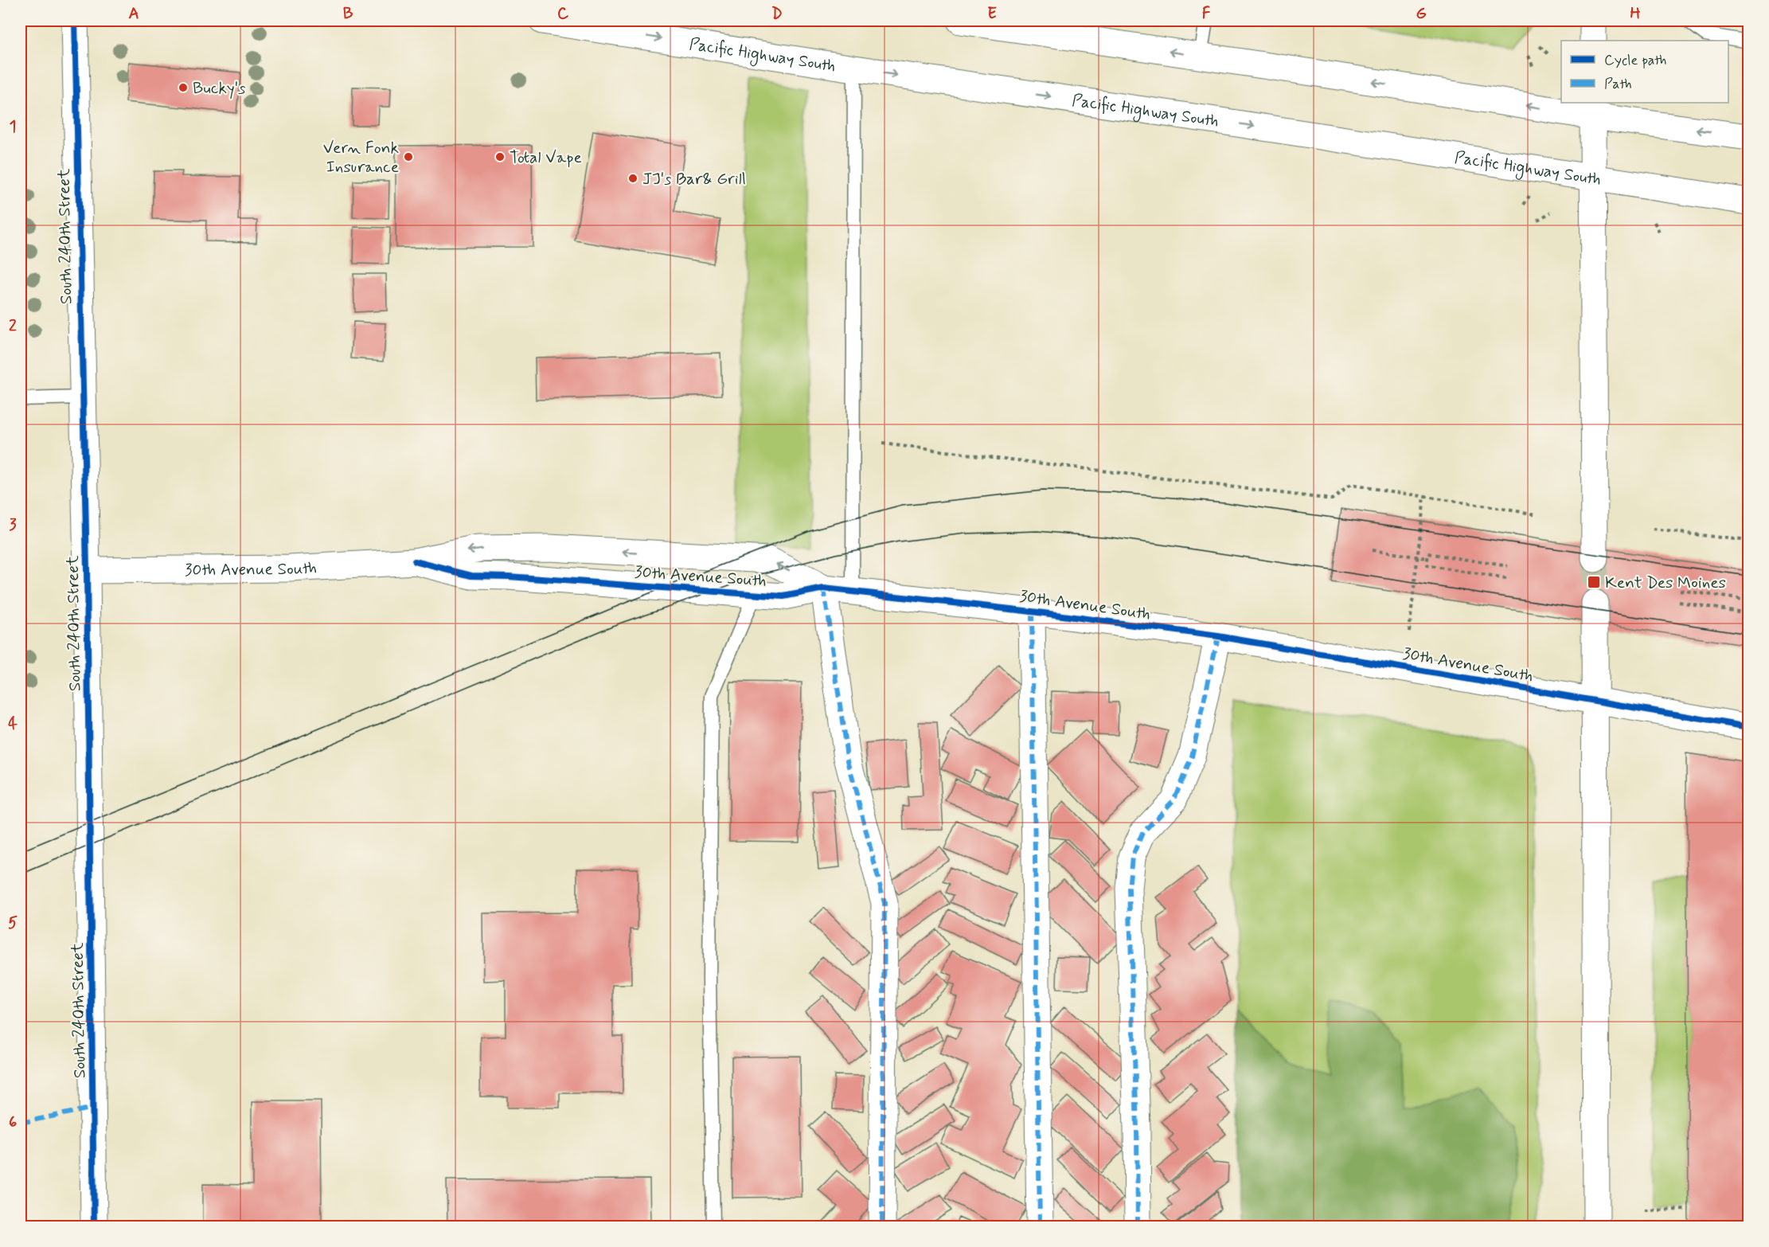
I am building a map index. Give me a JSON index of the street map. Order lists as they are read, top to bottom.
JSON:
{
  "streets": {
    "street": ["Pacific Highway South", "South 240th Street", "30th Avenue South"]
  },
  "crossings": [
    ["South 240th Street", "30th Avenue South"]
  ],
  "places": {
    "other": [
      "Bucky's",
      "Vern Fonk Insurance",
      "Total Vape",
      "JJ's Bar& Grill"
    ],
    "transit": ["Kent Des Moines"]
  },
  "legend": ["Cycle path", "Path"],
  "grid": {
    "columns": [
      "A",
      "B",
      "C",
      "D",
      "E",
      "F",
      "G",
      "H"
    ],
    "rows": [
      "1",
      "2",
      "3",
      "4",
      "5",
      "6"
    ]
  }
}
